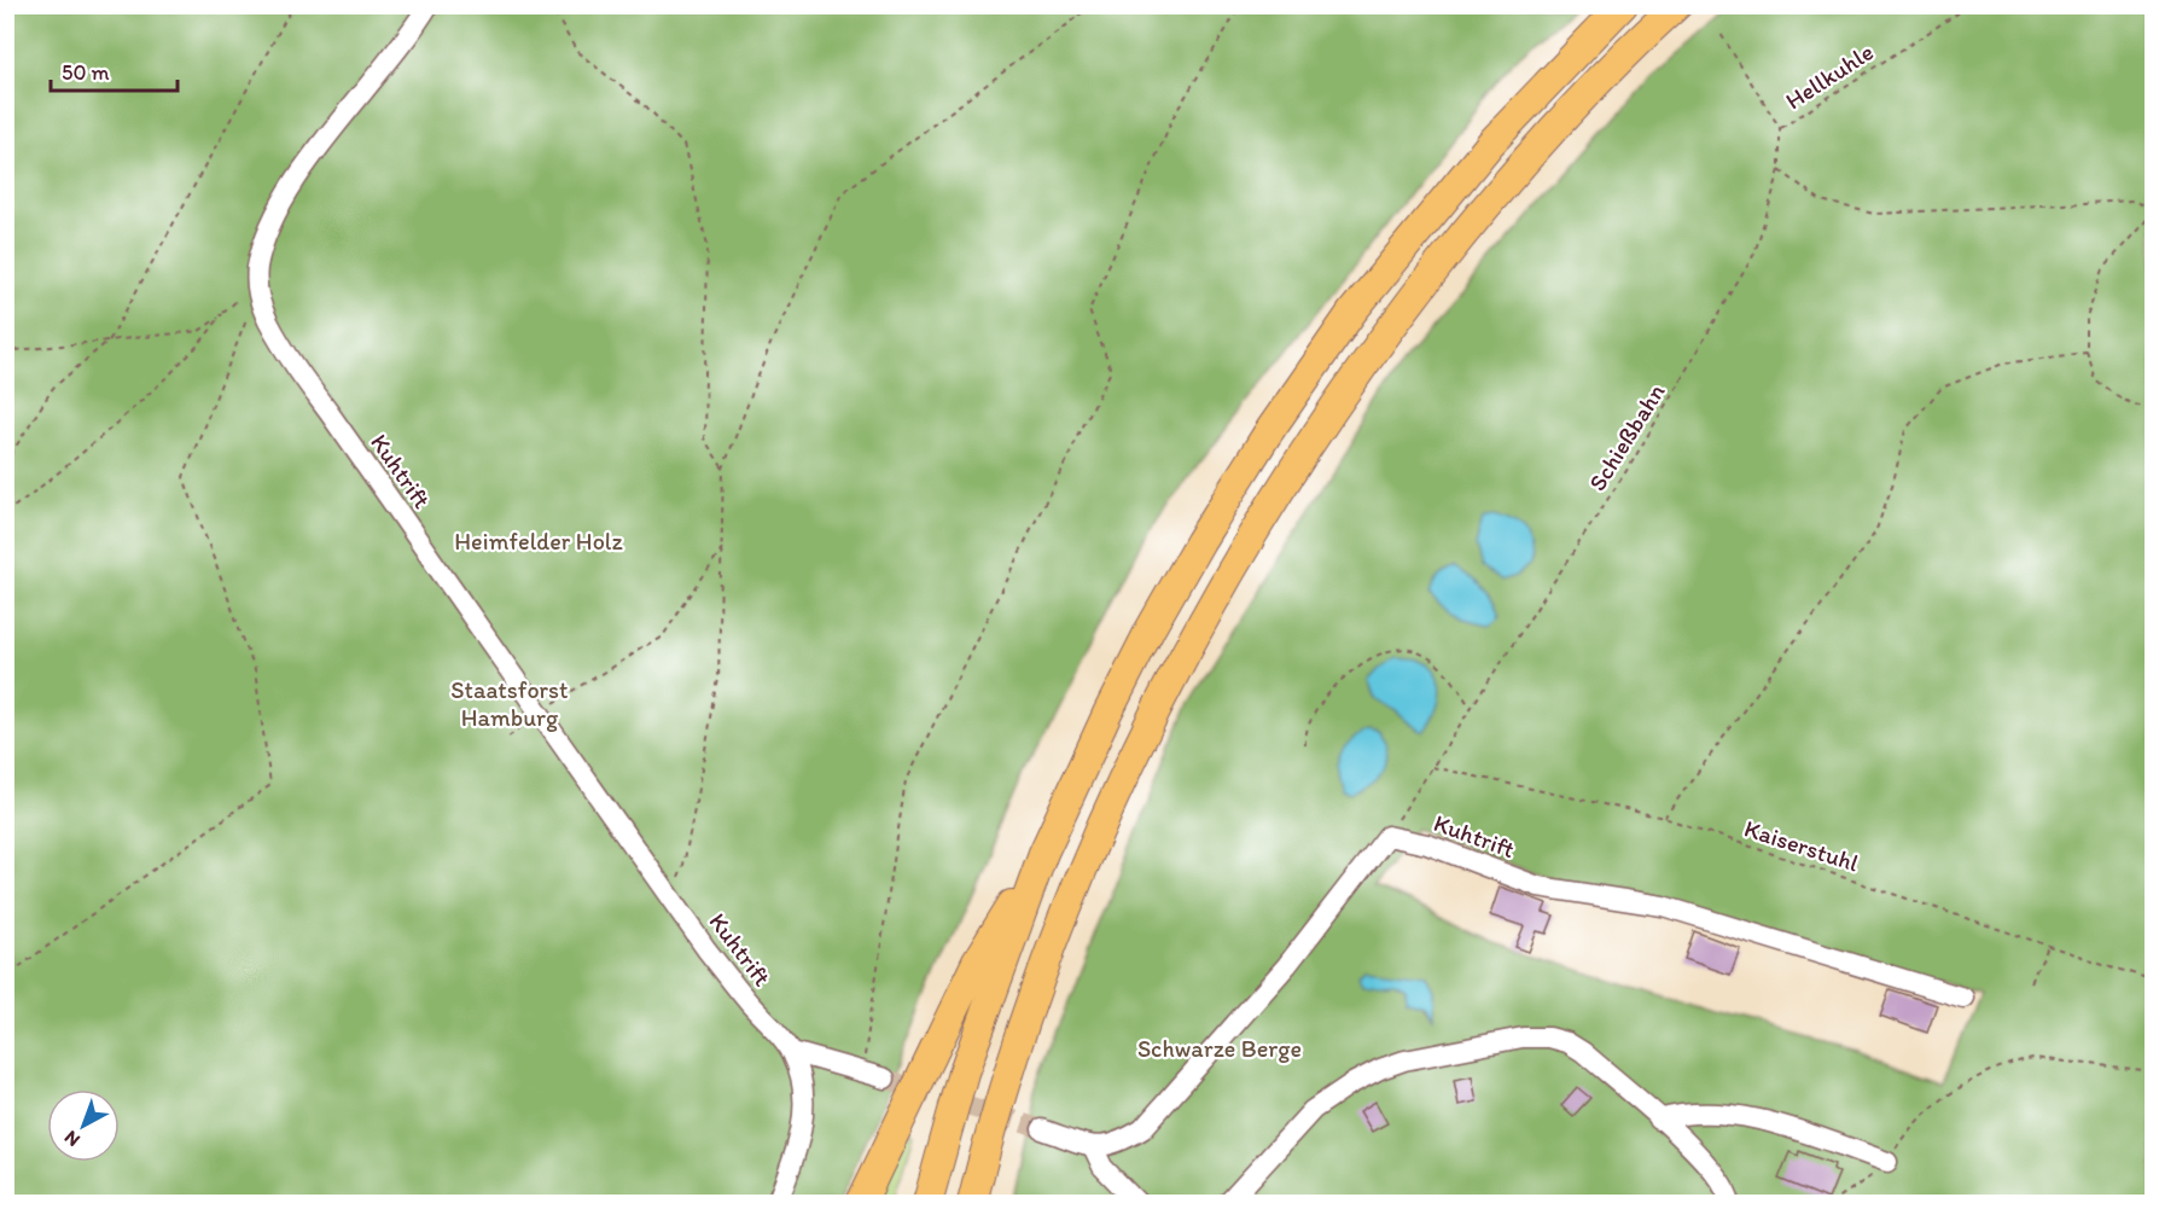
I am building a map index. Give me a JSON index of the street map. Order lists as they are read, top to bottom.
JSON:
{
  "streets": {
    "street": ["Kuhtrift"],
    "path": ["Hellkuhle", "Schießbahn", "Kaiserstuhl"]
  },
  "crossings": [
    ["Hellkuhle", "Schießbahn"],
    ["Schießbahn", "Kuhtrift"],
    ["Schießbahn", "Kaiserstuhl"]
  ],
  "parks": ["Heimfelder Holz", "Staatsforst Hamburg", "Schwarze Berge"],
  "scale_bar": "50 m",
  "north": "bottom left"
}
